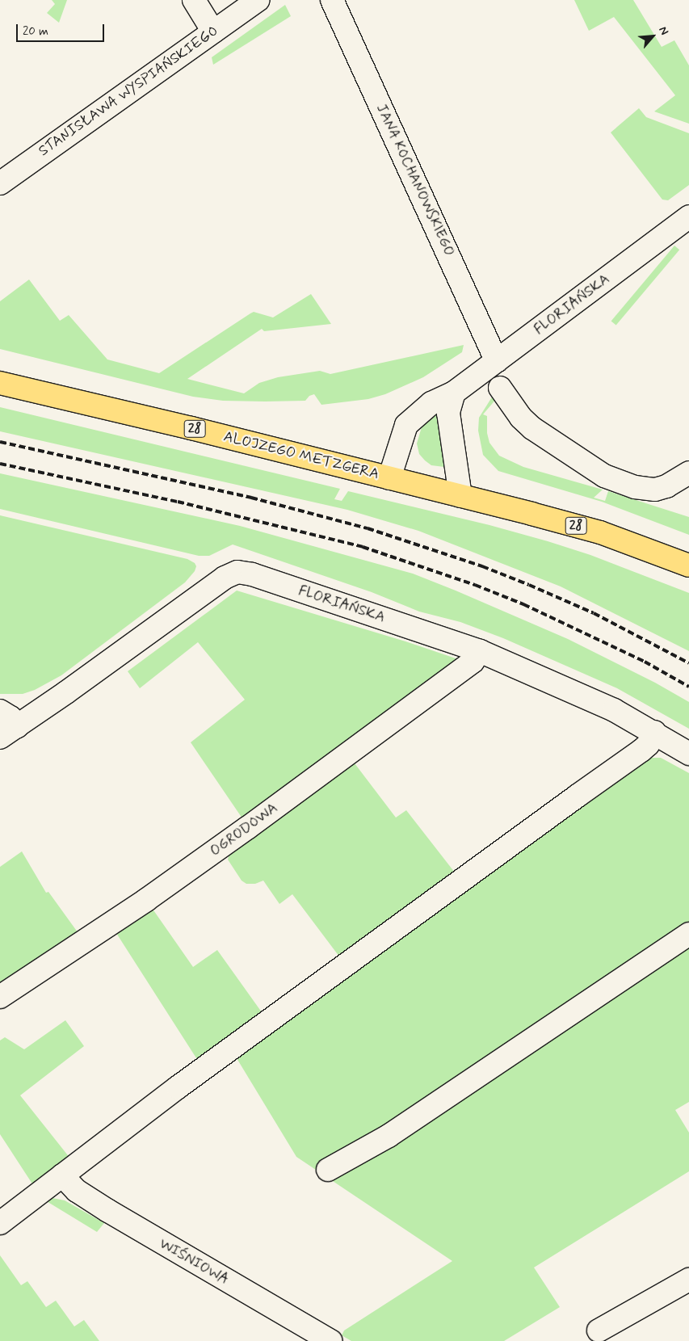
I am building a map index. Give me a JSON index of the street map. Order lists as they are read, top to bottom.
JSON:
{
  "streets": {
    "main road": ["28", "ALOJZEGO METZGERA"],
    "street": [
      "STANISŁAWA WYSPIAŃSKIEGO",
      "JANA KOCHANOWSKIEGO",
      "FLORIAŃSKA",
      "OGRODOWA",
      "WIŚNIOWA"
    ]
  },
  "crossings": [
    ["JANA KOCHANOWSKIEGO", "FLORIAŃSKA"],
    ["FLORIAŃSKA", "ALOJZEGO METZGERA"],
    ["FLORIAŃSKA", "OGRODOWA"],
    ["28", "ALOJZEGO METZGERA"]
  ],
  "scale_bar": "20 m",
  "north": "top right"
}
